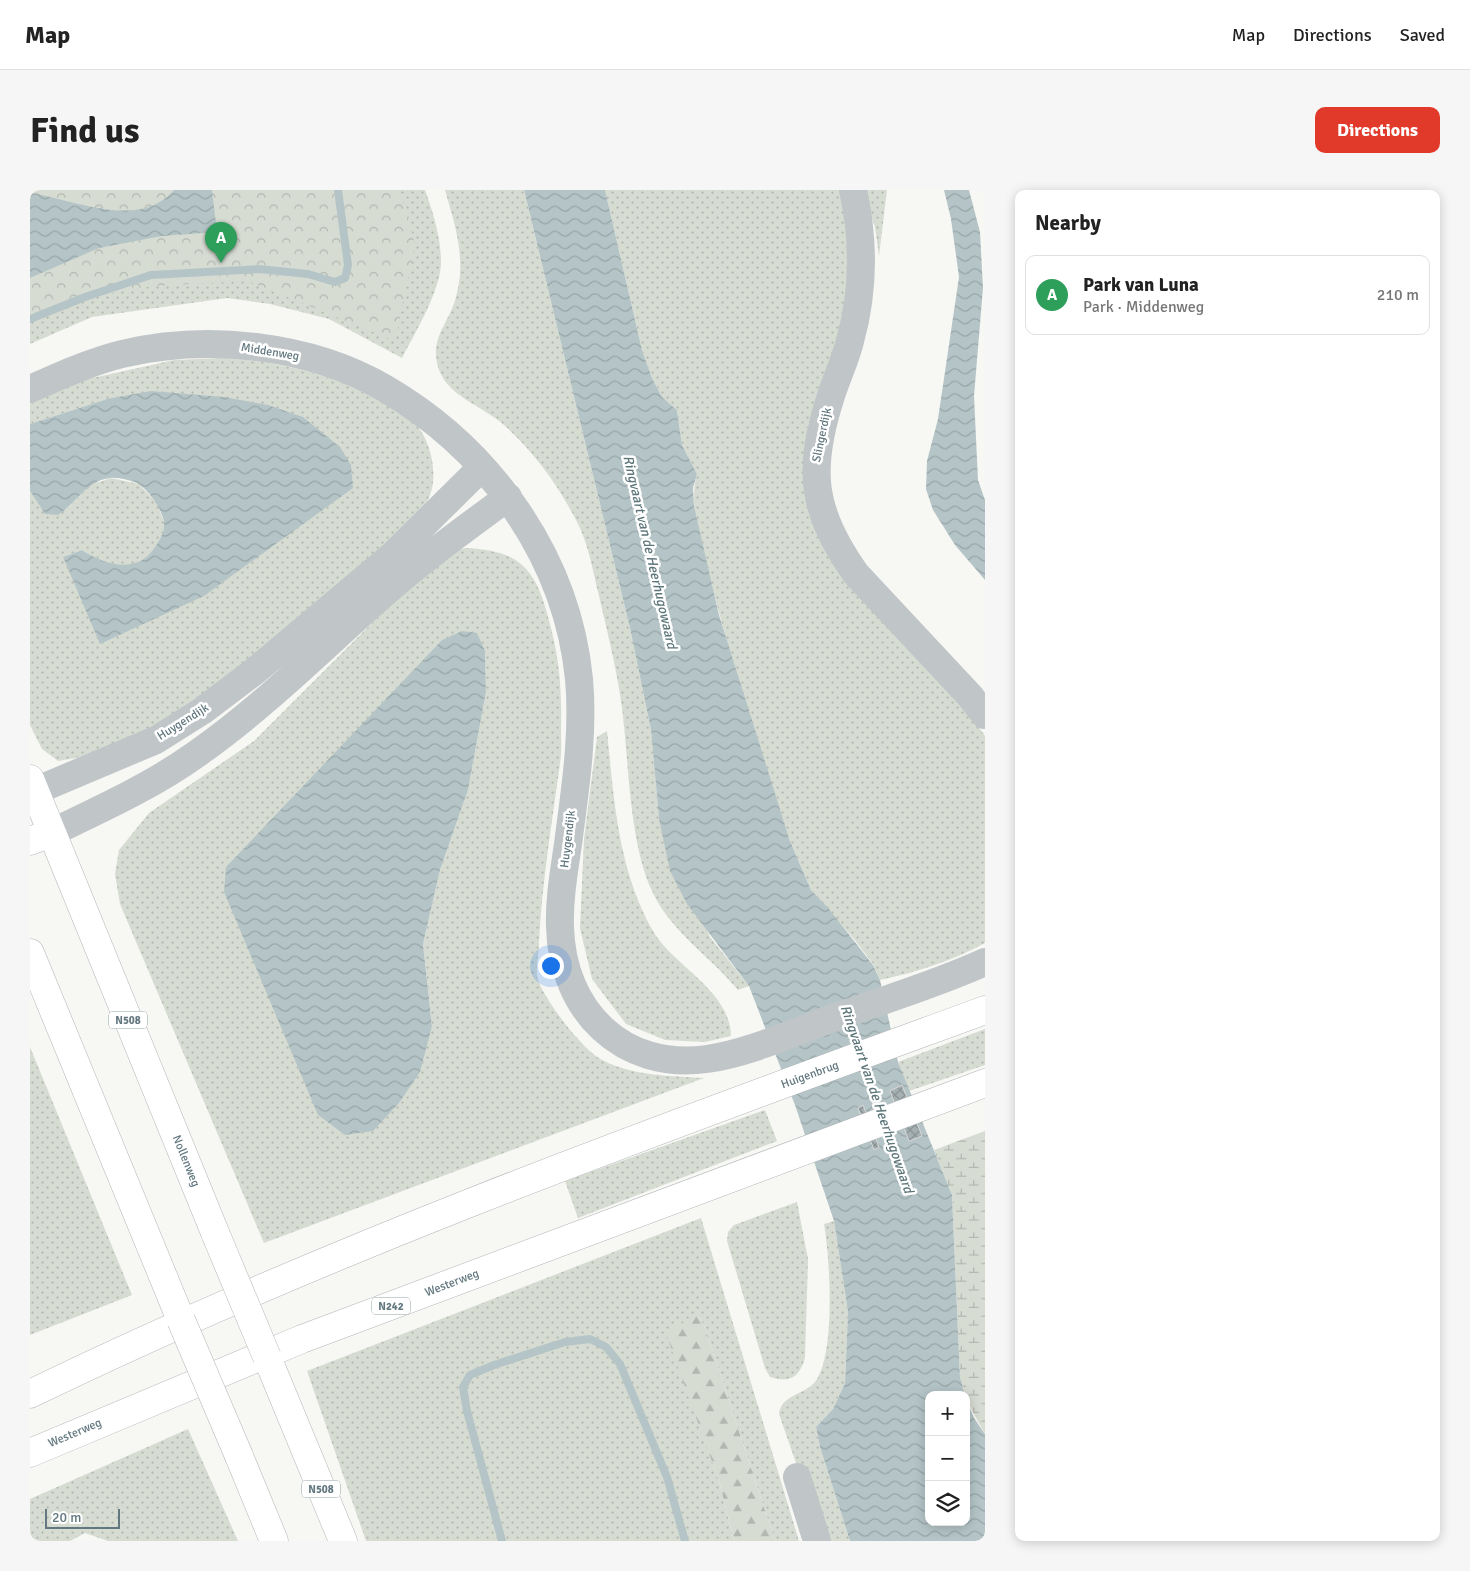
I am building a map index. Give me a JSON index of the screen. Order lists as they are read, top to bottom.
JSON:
{
  "streets": {
    "main road": [
      "N508",
      "Huigenbrug",
      "Nollenweg",
      "Westerweg",
      "N242"
    ],
    "street": ["Middenweg", "Slingerdijk", "Huygendijk"]
  },
  "crossings": [
    ["Middenweg", "Huygendijk"],
    ["Huygendijk", "Nollenweg"]
  ],
  "water": ["Ringvaart van de Heerhugowaard"],
  "scale_bar": "20 m",
  "page": {
    "header": "Map",
    "nav": ["Map", "Directions", "Saved"],
    "buttons": "Directions",
    "title": "Find us",
    "heading": "Nearby",
    "pins": "A",
    "list": [
      {
        "mark": "A",
        "name": "Park van Luna",
        "note": "Park · Middenweg",
        "value": "210 m"
      }
    ],
    "map_buttons": ["+", "−"],
    "scale": "20 m"
  }
}
